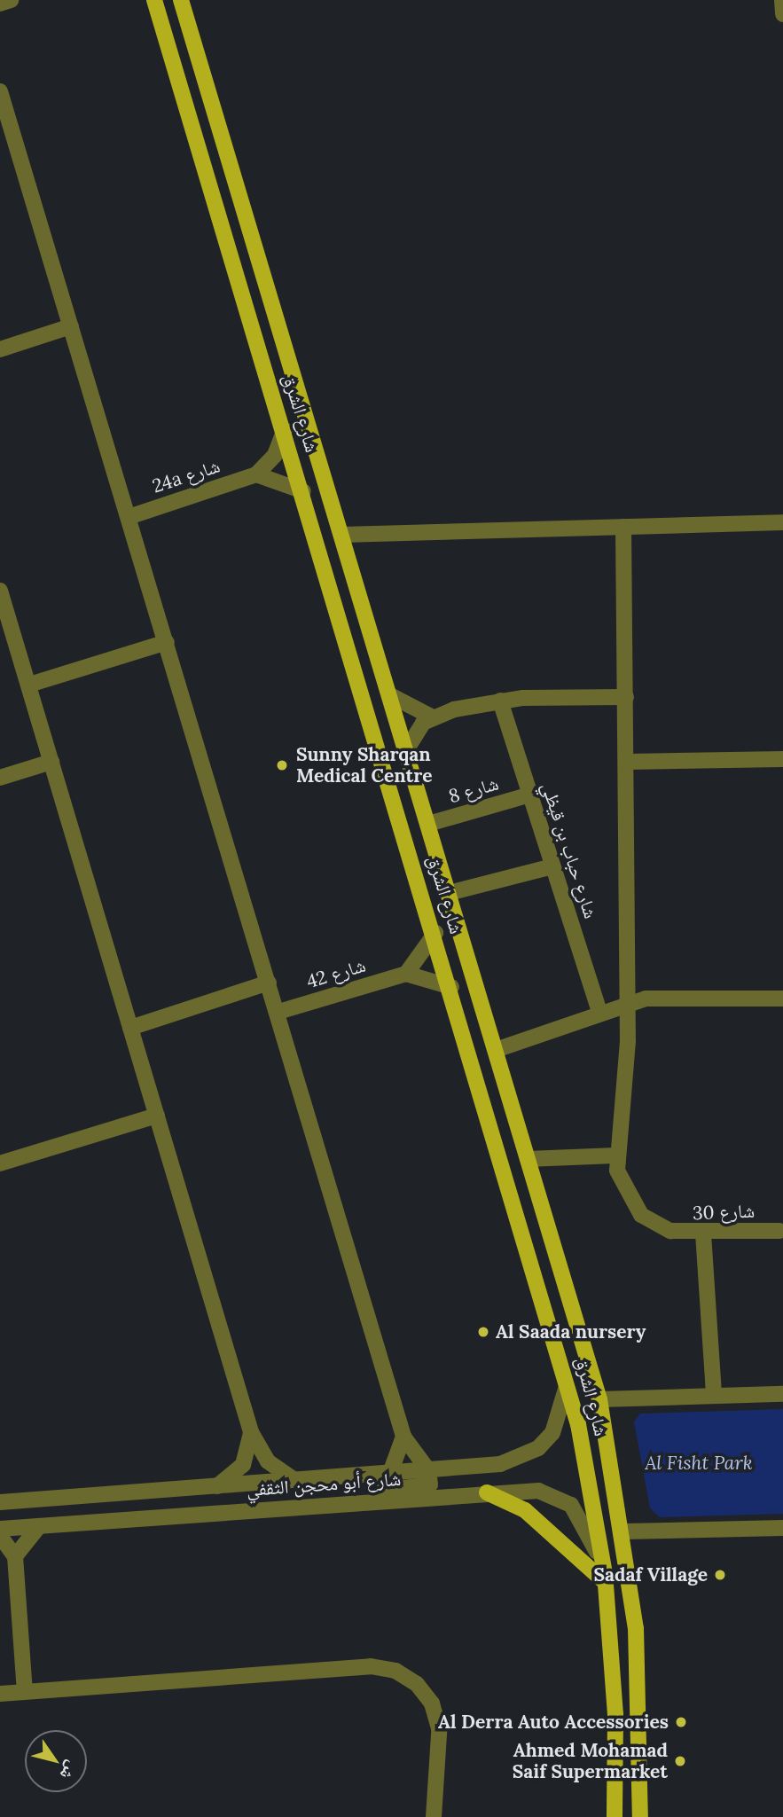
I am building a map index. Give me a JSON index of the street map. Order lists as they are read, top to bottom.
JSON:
{
  "streets": {
    "main road": ["شارع الشرق"],
    "street": [
      "24a شارع",
      "شارع 8",
      "شارع حباب بن قيظي",
      "شارع 42",
      "شارع 30",
      "شارع أبو محجن الثقفي"
    ]
  },
  "crossings": [
    ["شارع الشرق", "شارع 8"],
    ["شارع الشرق", "شارع أبو محجن الثقفي"],
    ["شارع 8", "شارع حباب بن قيظي"]
  ],
  "parks": ["Al Fisht Park"],
  "places": [
    "Sunny Sharqan Medical Centre",
    "Al Saada nursery",
    "Sadaf Village",
    "Al Derra Auto Accessories",
    "Ahmed Mohamad Saif Supermarket"
  ],
  "north": "bottom right"
}
